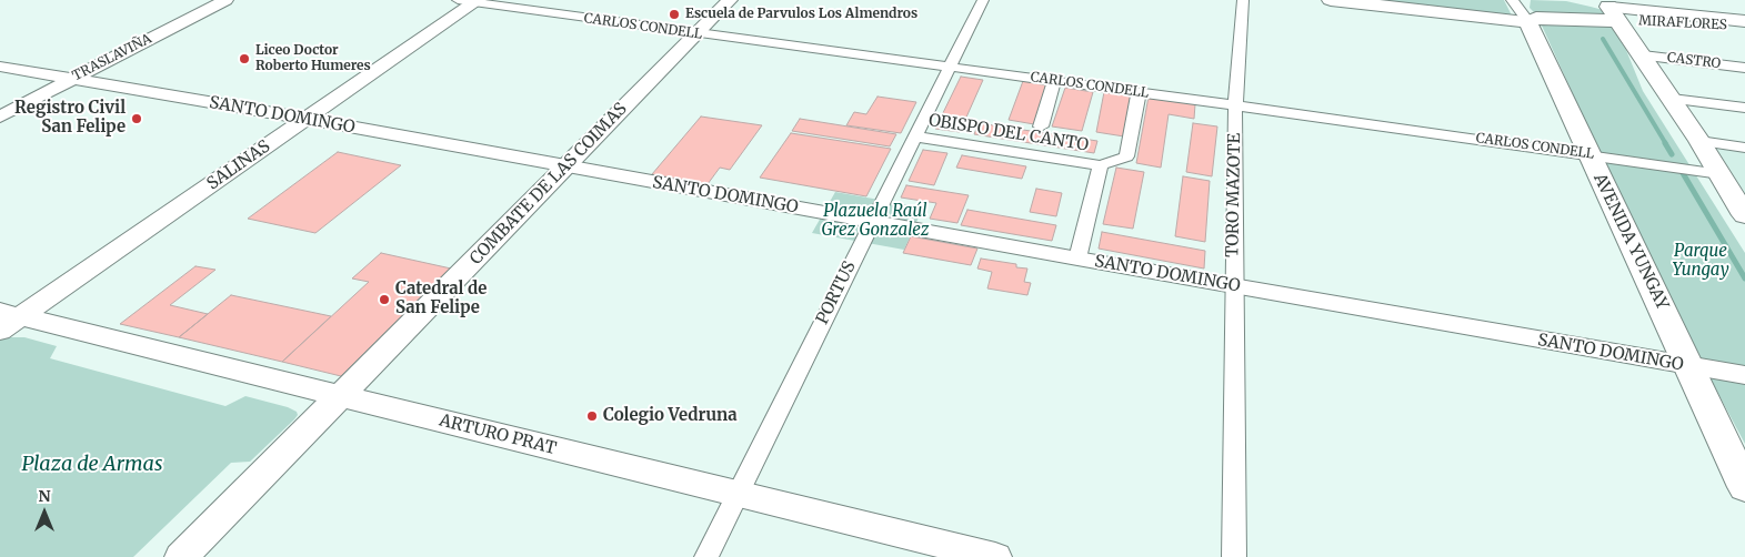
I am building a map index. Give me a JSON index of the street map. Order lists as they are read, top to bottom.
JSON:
{
  "streets": {
    "main road": [
      "MIRAFLORES",
      "SALINAS",
      "COMBATE DE LAS COIMAS",
      "AVENIDA YUNGAY",
      "ARTURO PRAT"
    ],
    "street": [
      "CARLOS CONDELL",
      "TRASLAVIÑA",
      "CASTRO",
      "SANTO DOMINGO",
      "OBISPO DEL CANTO",
      "TORO MAZOTE",
      "PORTUS"
    ]
  },
  "crossings": [
    ["CARLOS CONDELL", "SALINAS"],
    ["CARLOS CONDELL", "COMBATE DE LAS COIMAS"],
    ["CARLOS CONDELL", "TORO MAZOTE"],
    ["CARLOS CONDELL", "AVENIDA YUNGAY"],
    ["CARLOS CONDELL", "PORTUS"],
    ["TRASLAVIÑA", "SANTO DOMINGO"],
    ["SANTO DOMINGO", "OBISPO DEL CANTO"],
    ["SANTO DOMINGO", "SALINAS"],
    ["SANTO DOMINGO", "COMBATE DE LAS COIMAS"],
    ["SANTO DOMINGO", "TORO MAZOTE"],
    ["SANTO DOMINGO", "AVENIDA YUNGAY"],
    ["SANTO DOMINGO", "PORTUS"],
    ["OBISPO DEL CANTO", "PORTUS"],
    ["SALINAS", "ARTURO PRAT"],
    ["COMBATE DE LAS COIMAS", "ARTURO PRAT"],
    ["PORTUS", "ARTURO PRAT"]
  ],
  "parks": ["Plazuela Raúl Grez Gonzalez", "Parque Yungay", "Plaza de Armas"],
  "places": [
    "Escuela de Parvulos Los Almendros",
    "Liceo Doctor Roberto Humeres",
    "Registro Civil San Felipe",
    "Catedral de San Felipe",
    "Colegio Vedruna"
  ],
  "north": "top"
}
